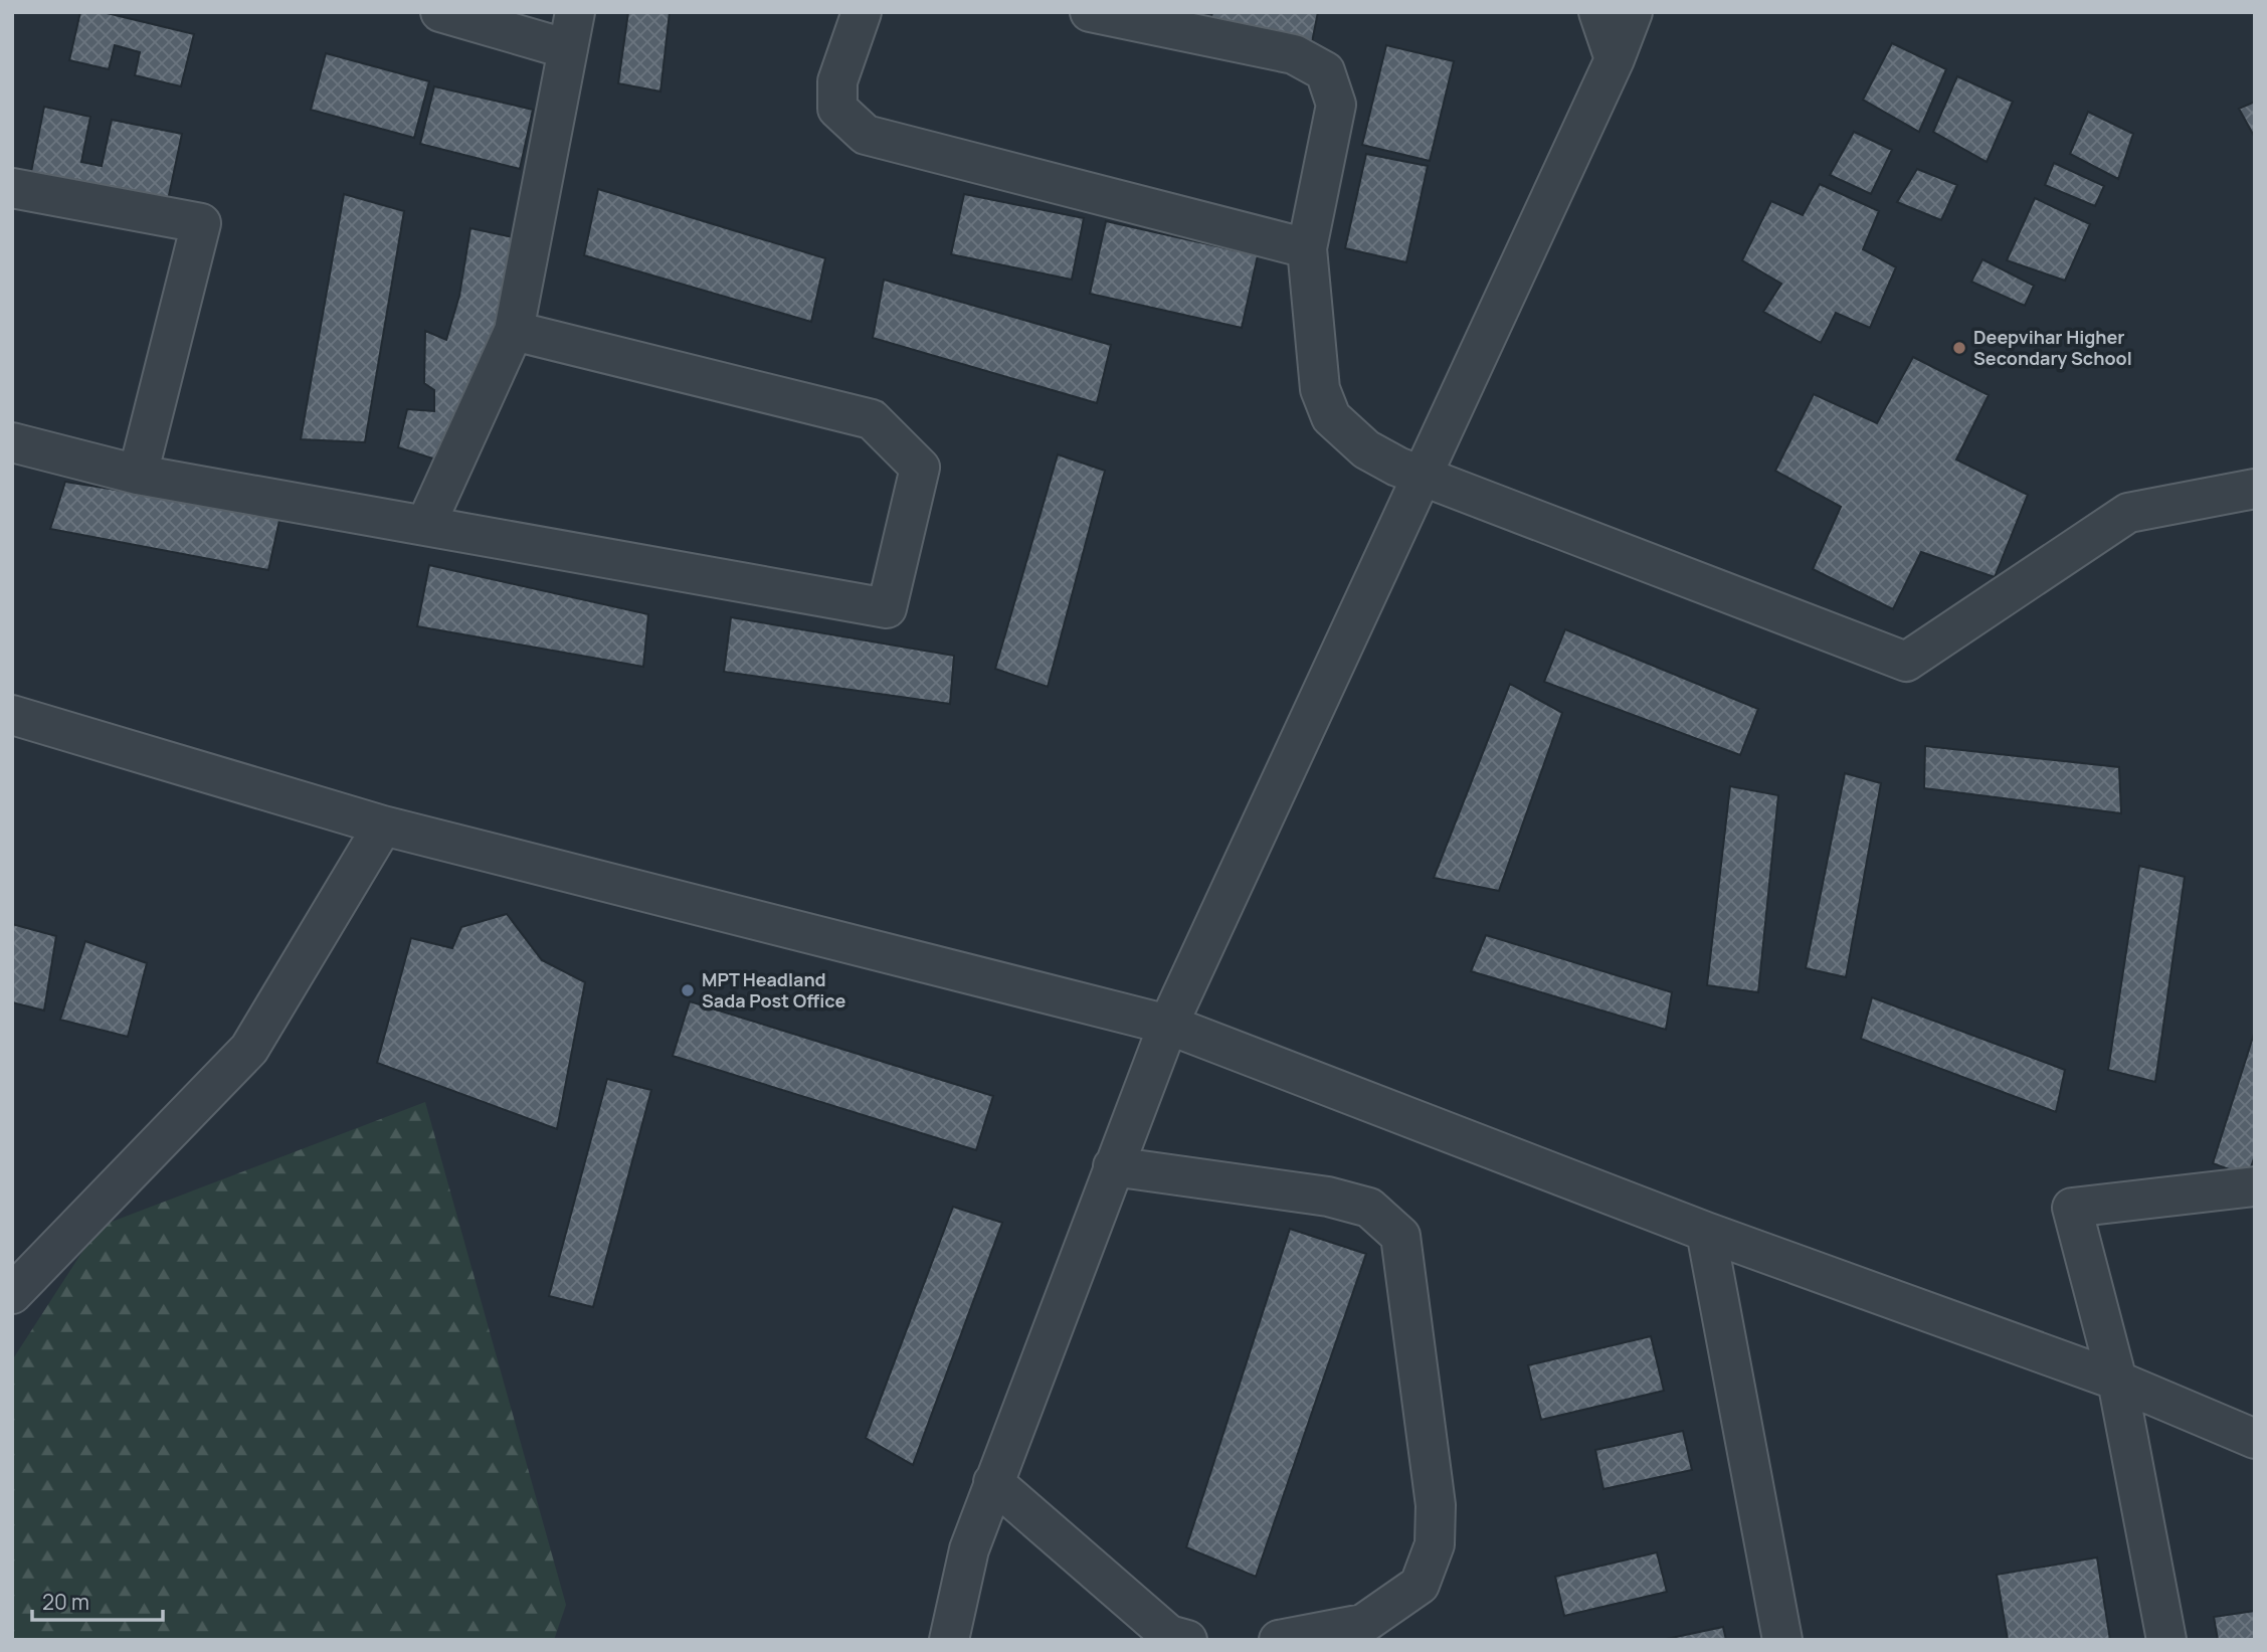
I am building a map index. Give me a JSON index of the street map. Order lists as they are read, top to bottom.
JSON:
{
  "places": ["Deepvihar Higher Secondary School", "MPT Headland Sada Post Office"],
  "scale_bar": "20 m"
}
